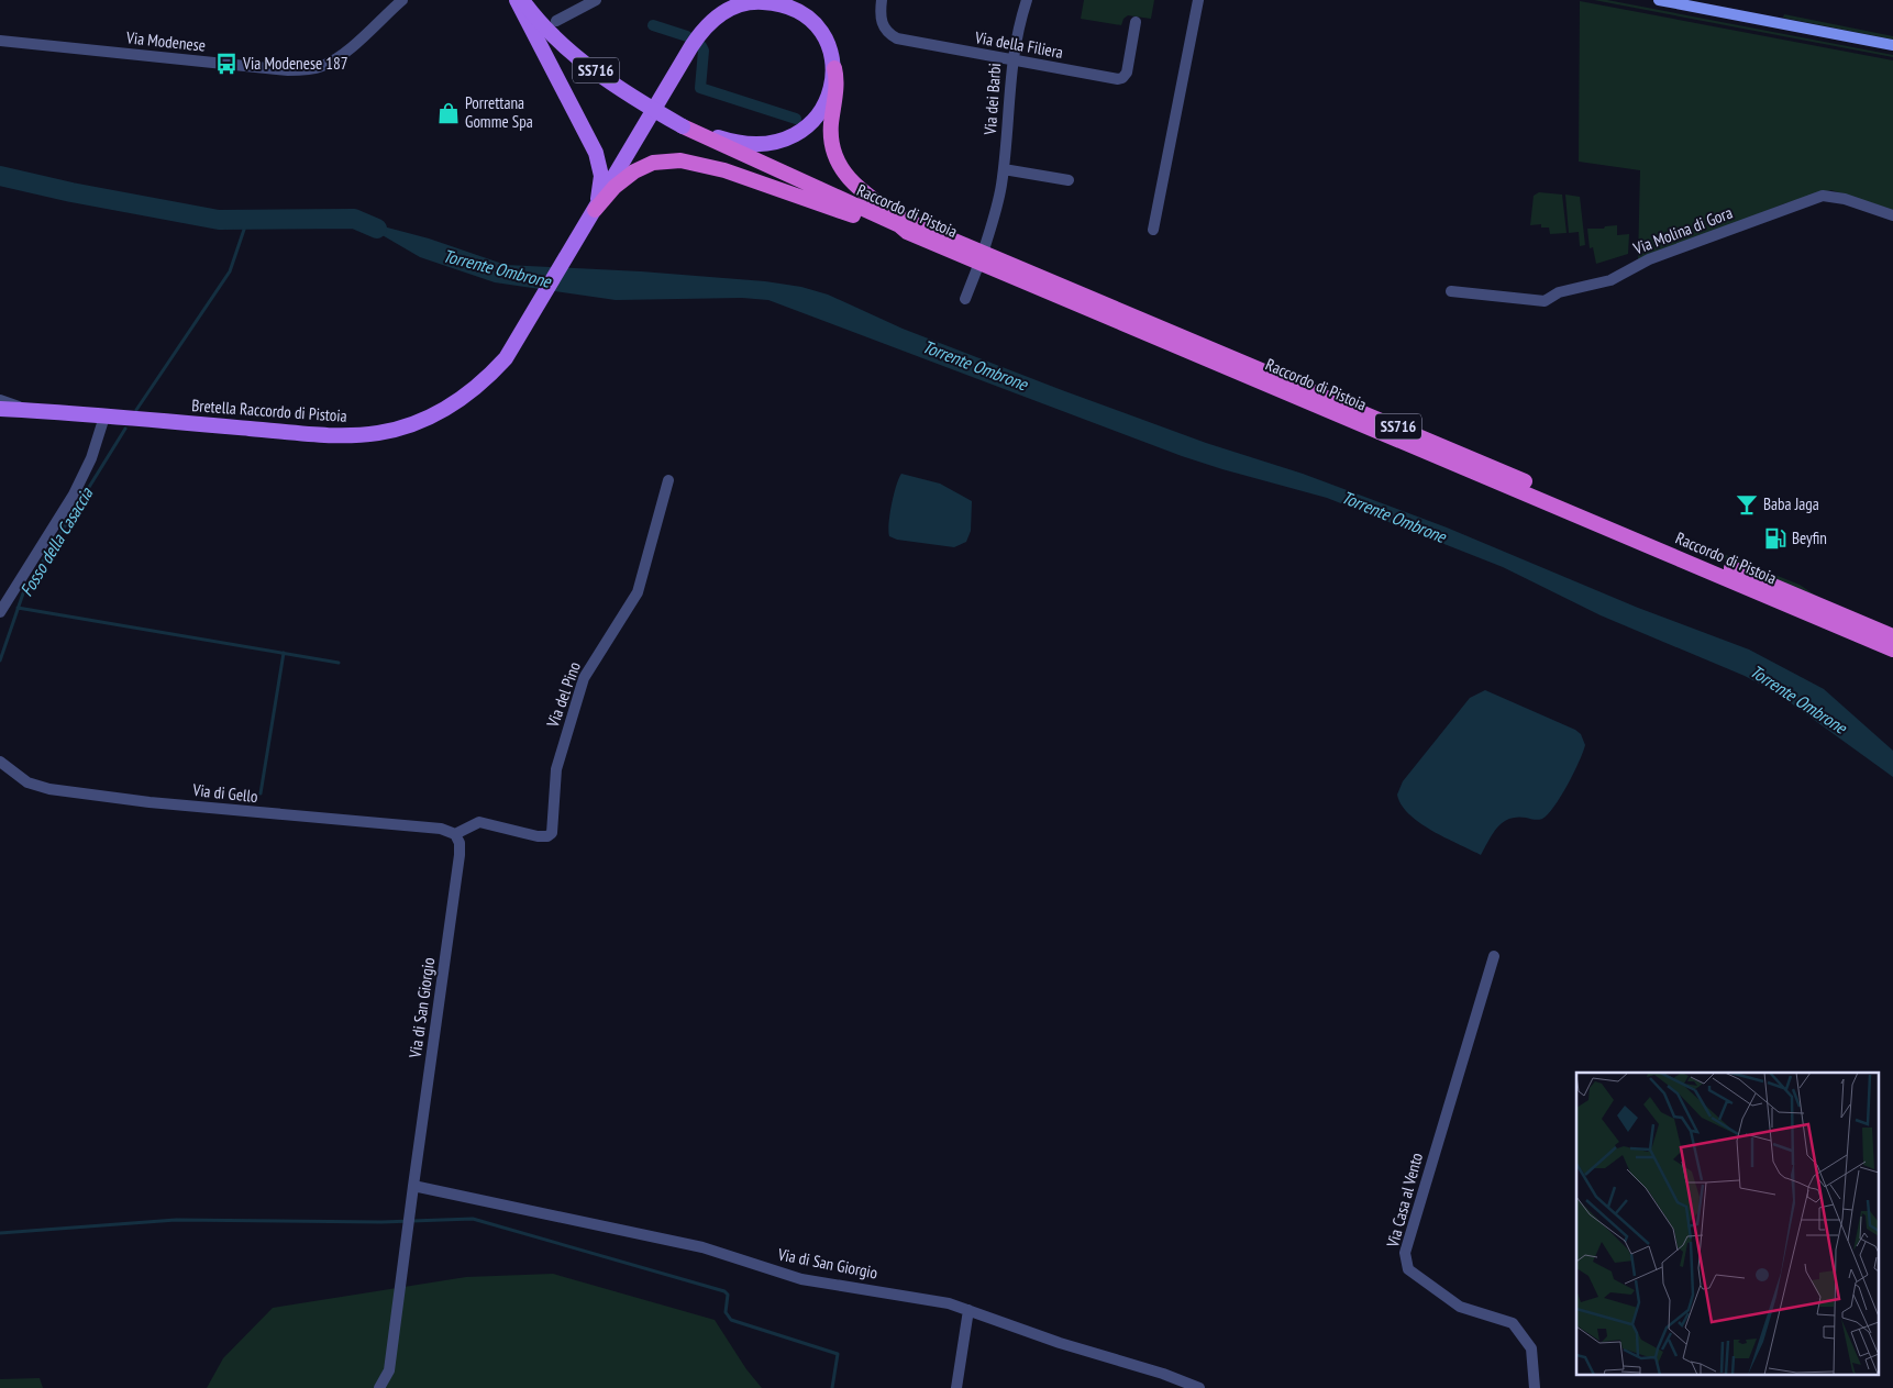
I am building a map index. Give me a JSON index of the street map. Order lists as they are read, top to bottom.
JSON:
{
  "streets": {
    "highway": ["SS716", "Raccordo di Pistoia"],
    "main road": ["Bretella Raccordo di Pistoia"],
    "street": [
      "Via Modenese",
      "Via della Filiera",
      "Via dei Barbi",
      "Via Molina di Gora",
      "Via del Pino",
      "Via di Gello",
      "Via di San Giorgio",
      "Via Casa al Vento"
    ]
  },
  "crossings": [
    ["Via della Filiera", "Via dei Barbi"],
    ["Via del Pino", "Via di Gello"],
    ["Via del Pino", "Via di San Giorgio"],
    ["Via di Gello", "Via di San Giorgio"]
  ],
  "water": ["Torrente Ombrone", "Fosso della Casaccia"],
  "places": {
    "bus stop": ["Via Modenese 187"],
    "shop": ["Porrettana Gomme Spa"],
    "bar": ["Baba Jaga"],
    "fuel station": ["Beyfin"]
  }
}
